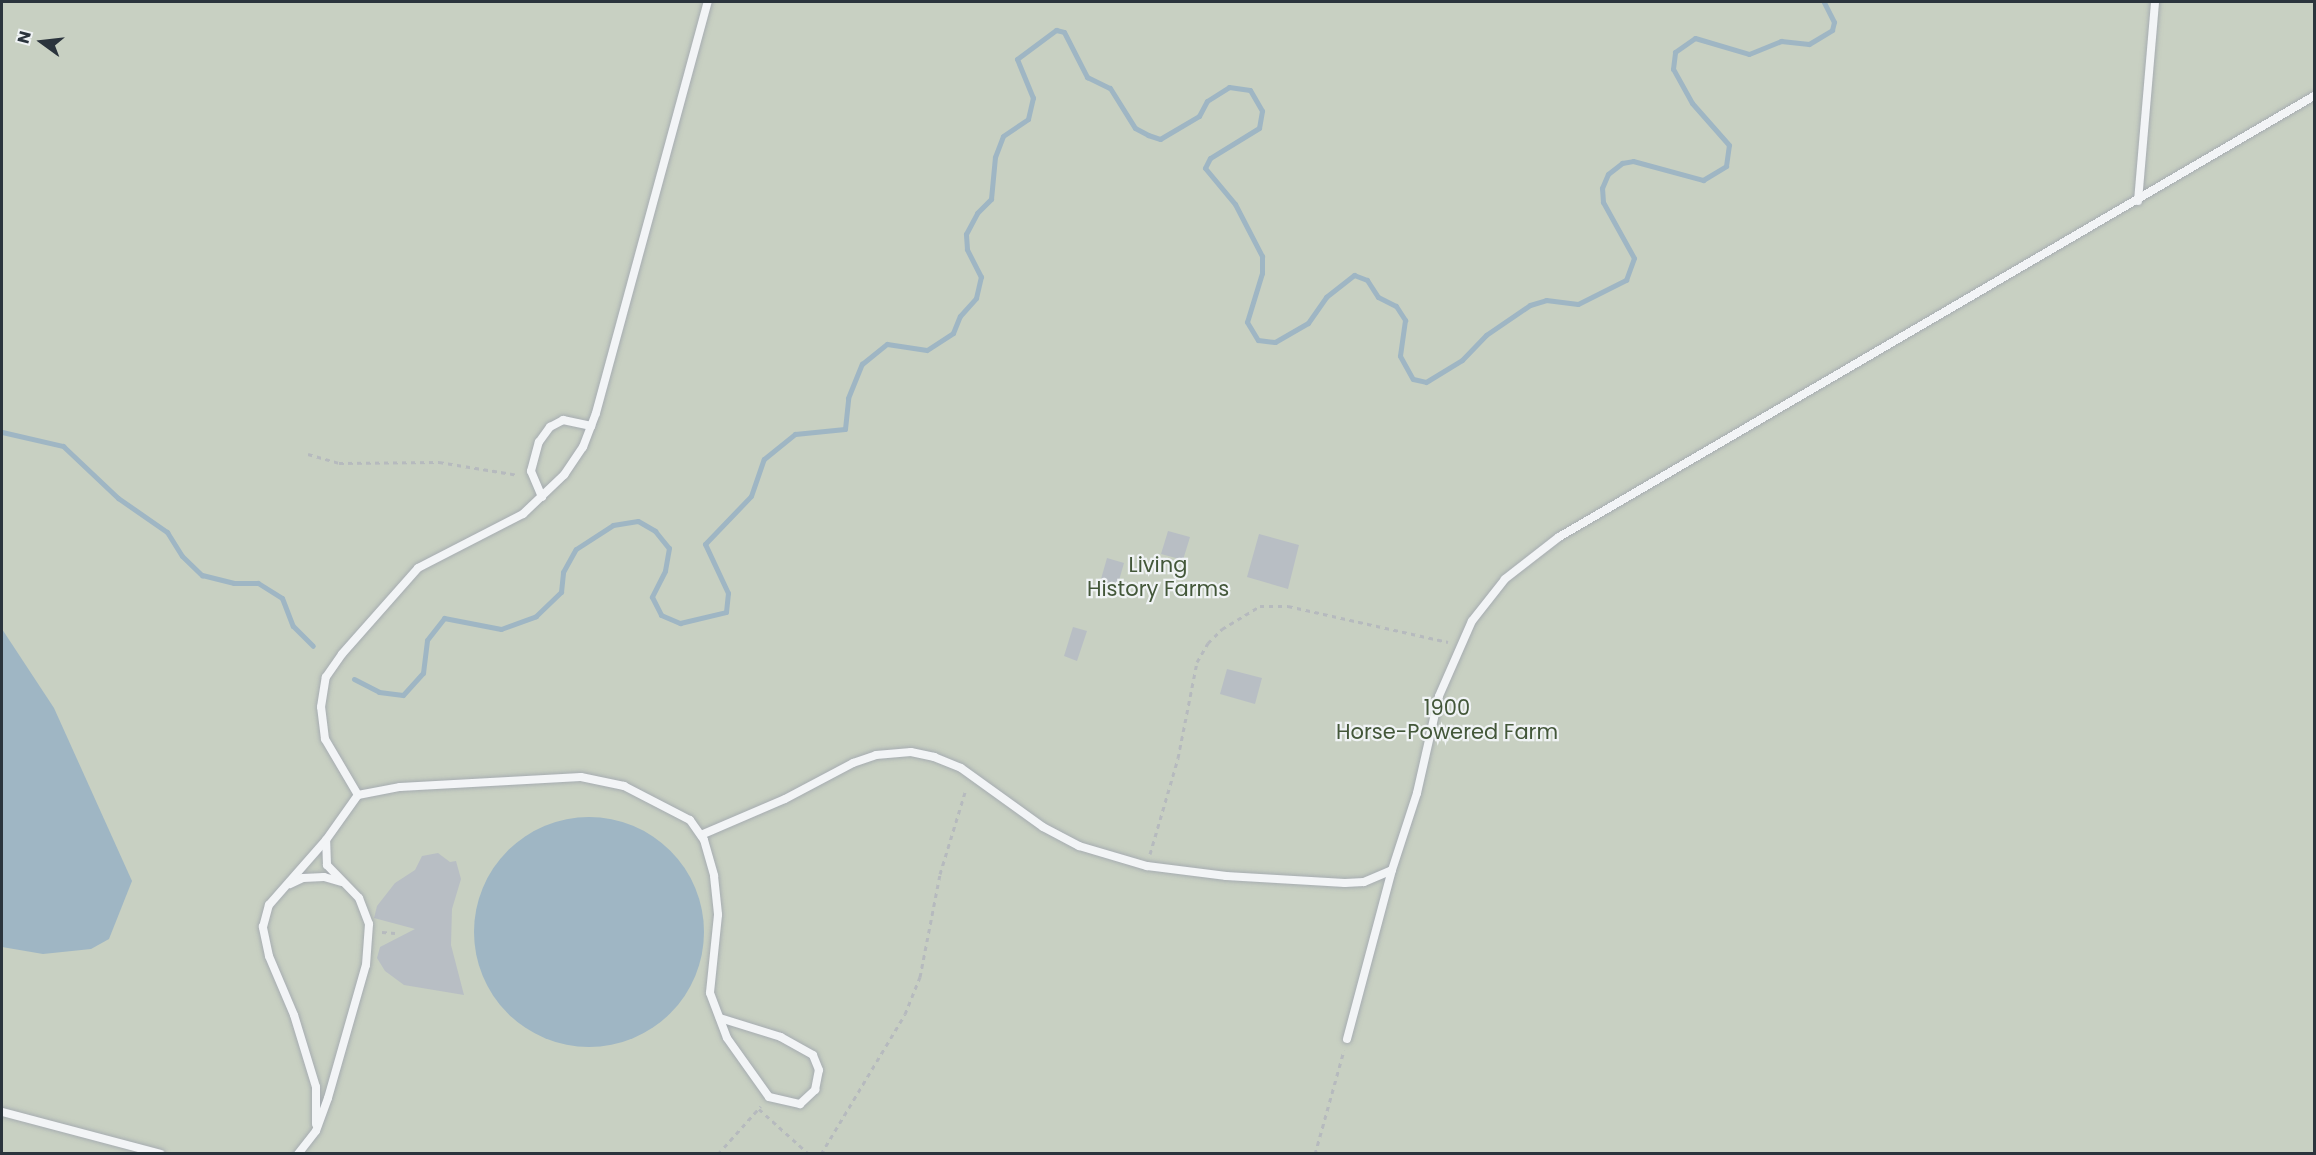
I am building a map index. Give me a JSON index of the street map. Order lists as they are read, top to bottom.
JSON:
{
  "parks": ["Living History Farms", "1900 Horse-Powered Farm"],
  "north": "left"
}
